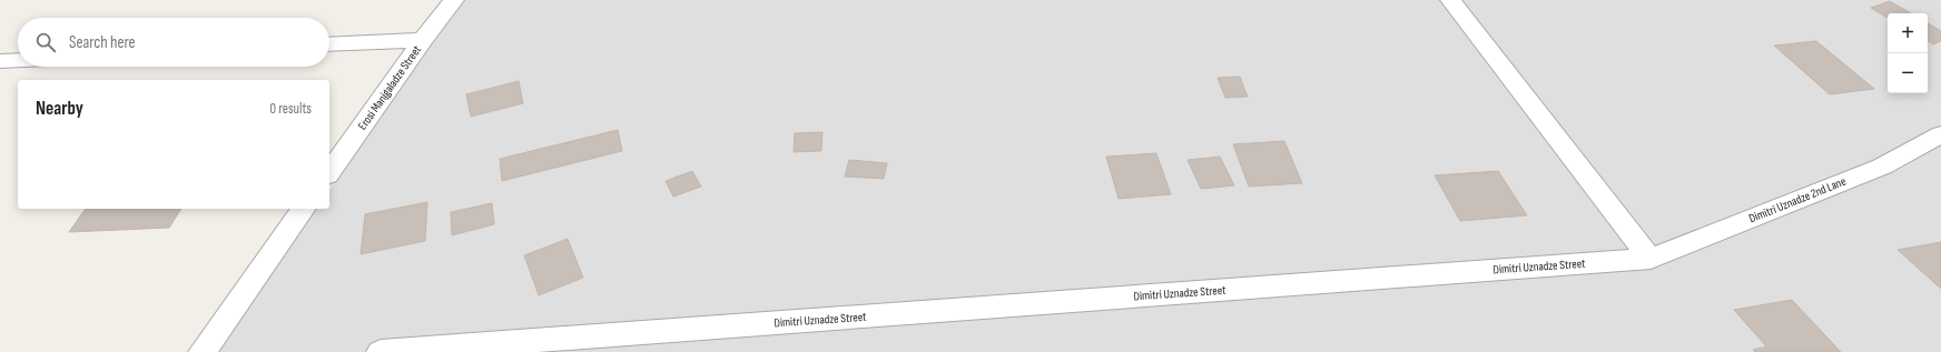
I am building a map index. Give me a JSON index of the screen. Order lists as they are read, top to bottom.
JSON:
{
  "streets": {
    "street": ["Erosi Manjgaladze Street", "Dimitri Uznadze 2nd Lane", "Dimitri Uznadze Street"]
  },
  "crossings": [
    ["Dimitri Uznadze 2nd Lane", "Dimitri Uznadze Street"]
  ],
  "page": {
    "map_buttons": ["+", "−"],
    "search": "Search here",
    "heading": ["Nearby", "0 results"]
  }
}
